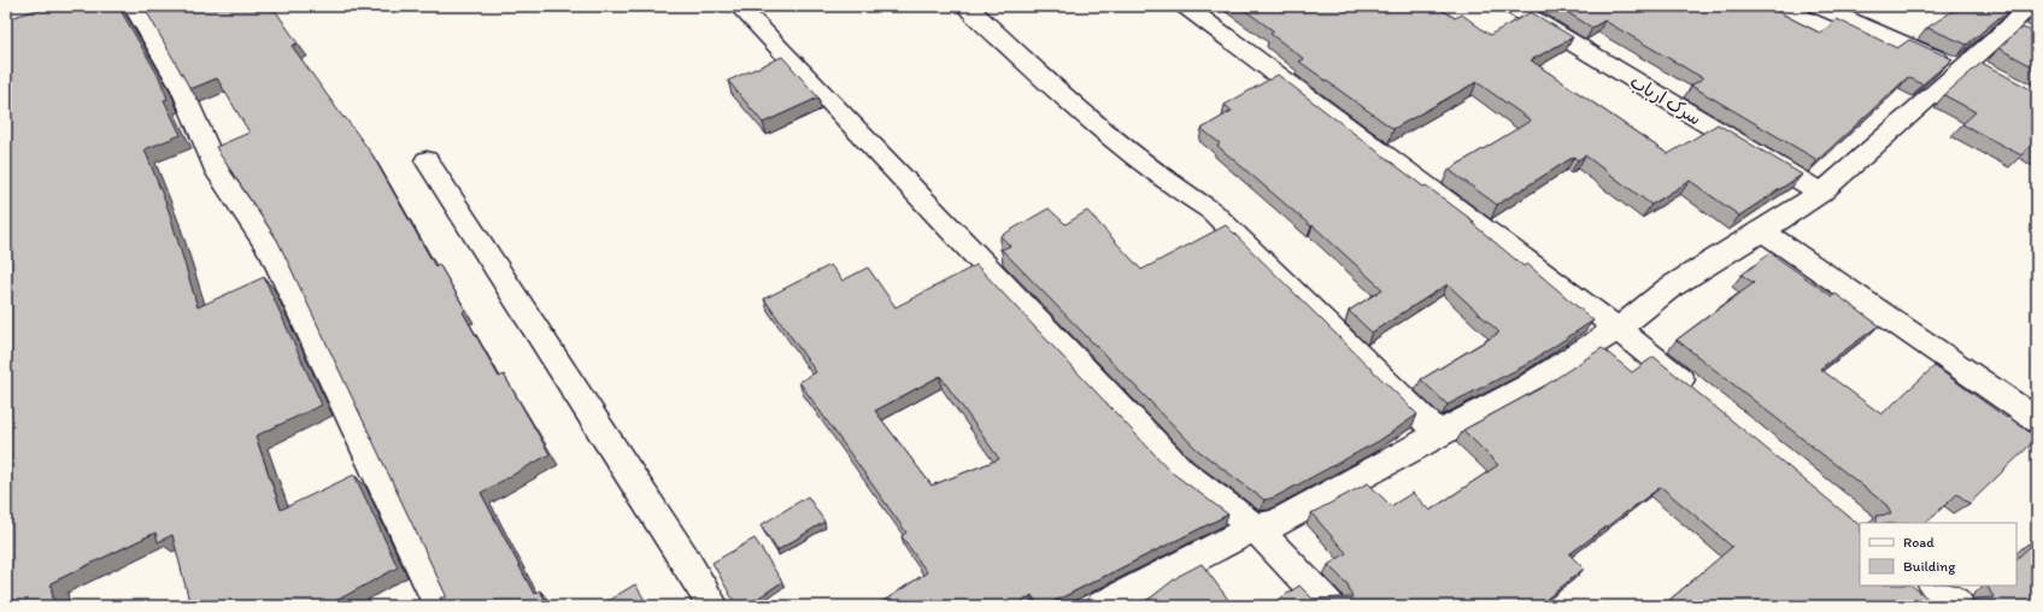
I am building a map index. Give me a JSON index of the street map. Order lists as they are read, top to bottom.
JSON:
{
  "streets": {
    "street": ["سرک ارباب"]
  },
  "legend": ["Road", "Building"]
}
